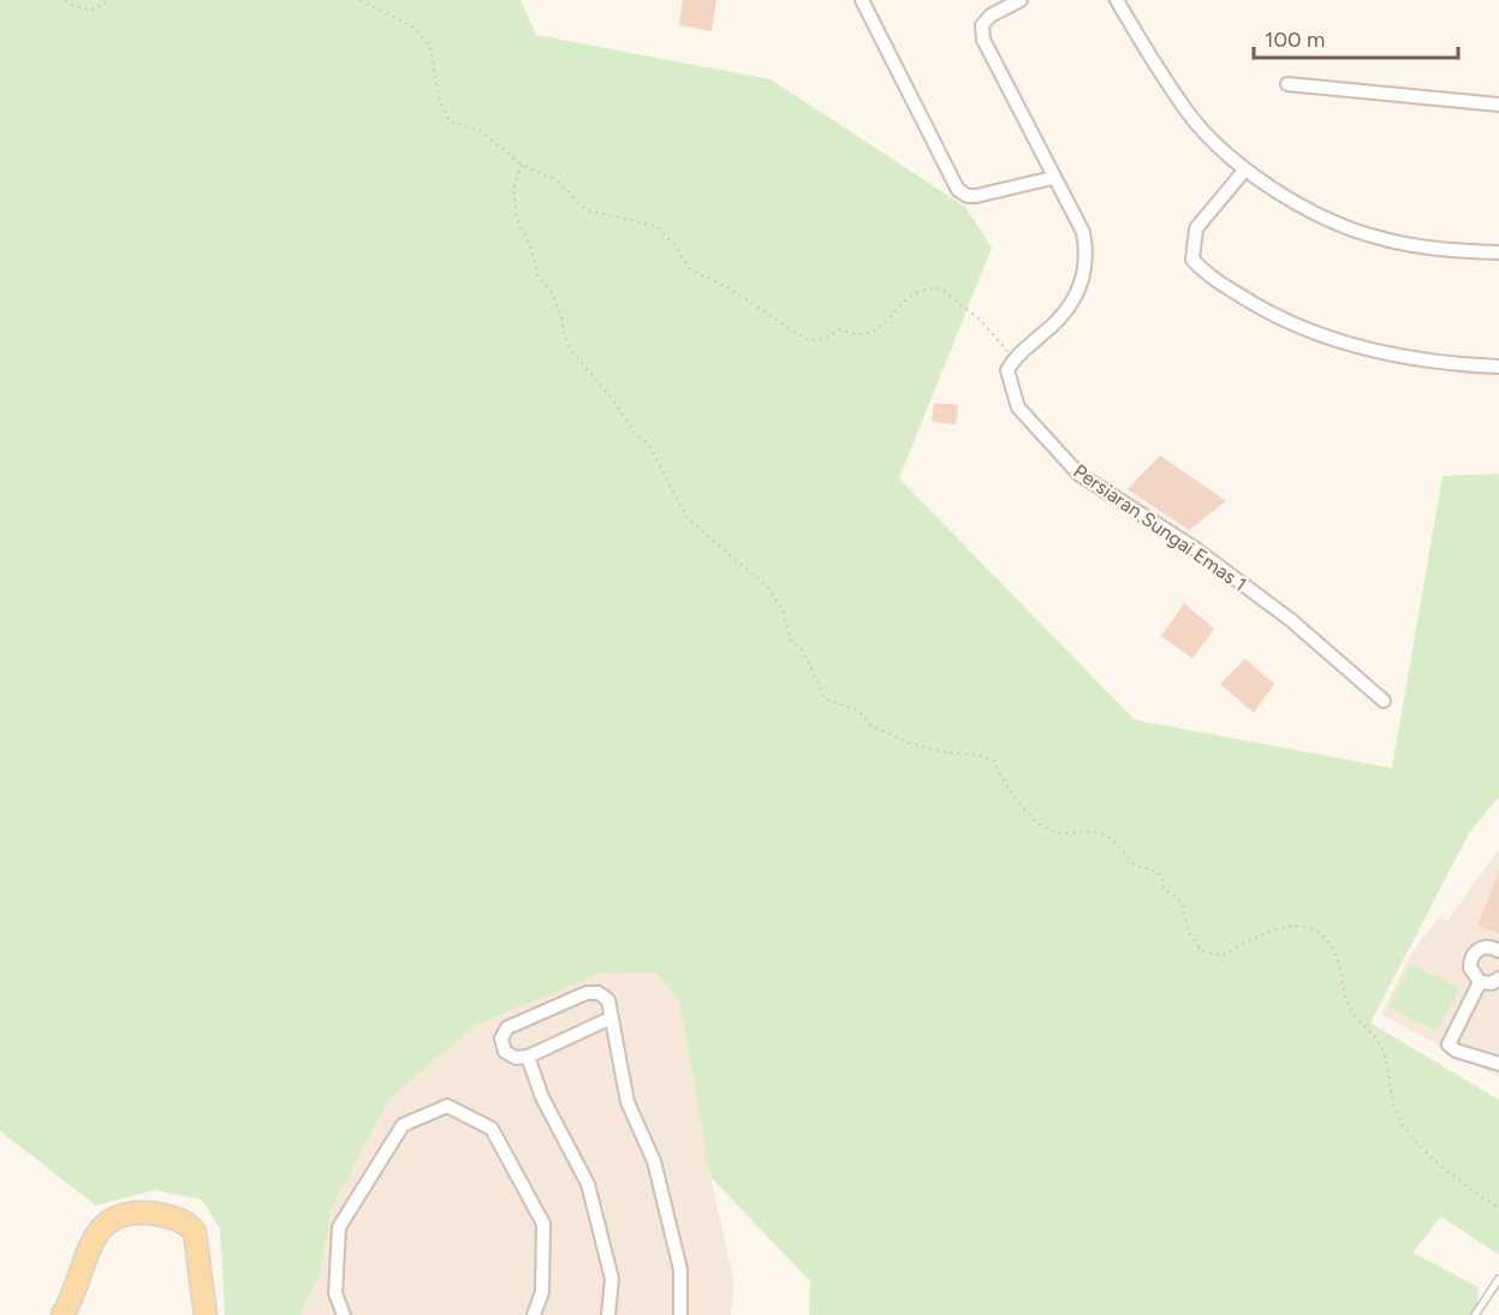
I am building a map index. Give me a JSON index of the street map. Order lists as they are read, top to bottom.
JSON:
{
  "streets": {
    "street": ["Persiaran Sungai Emas 1"]
  },
  "scale_bar": "100 m"
}
